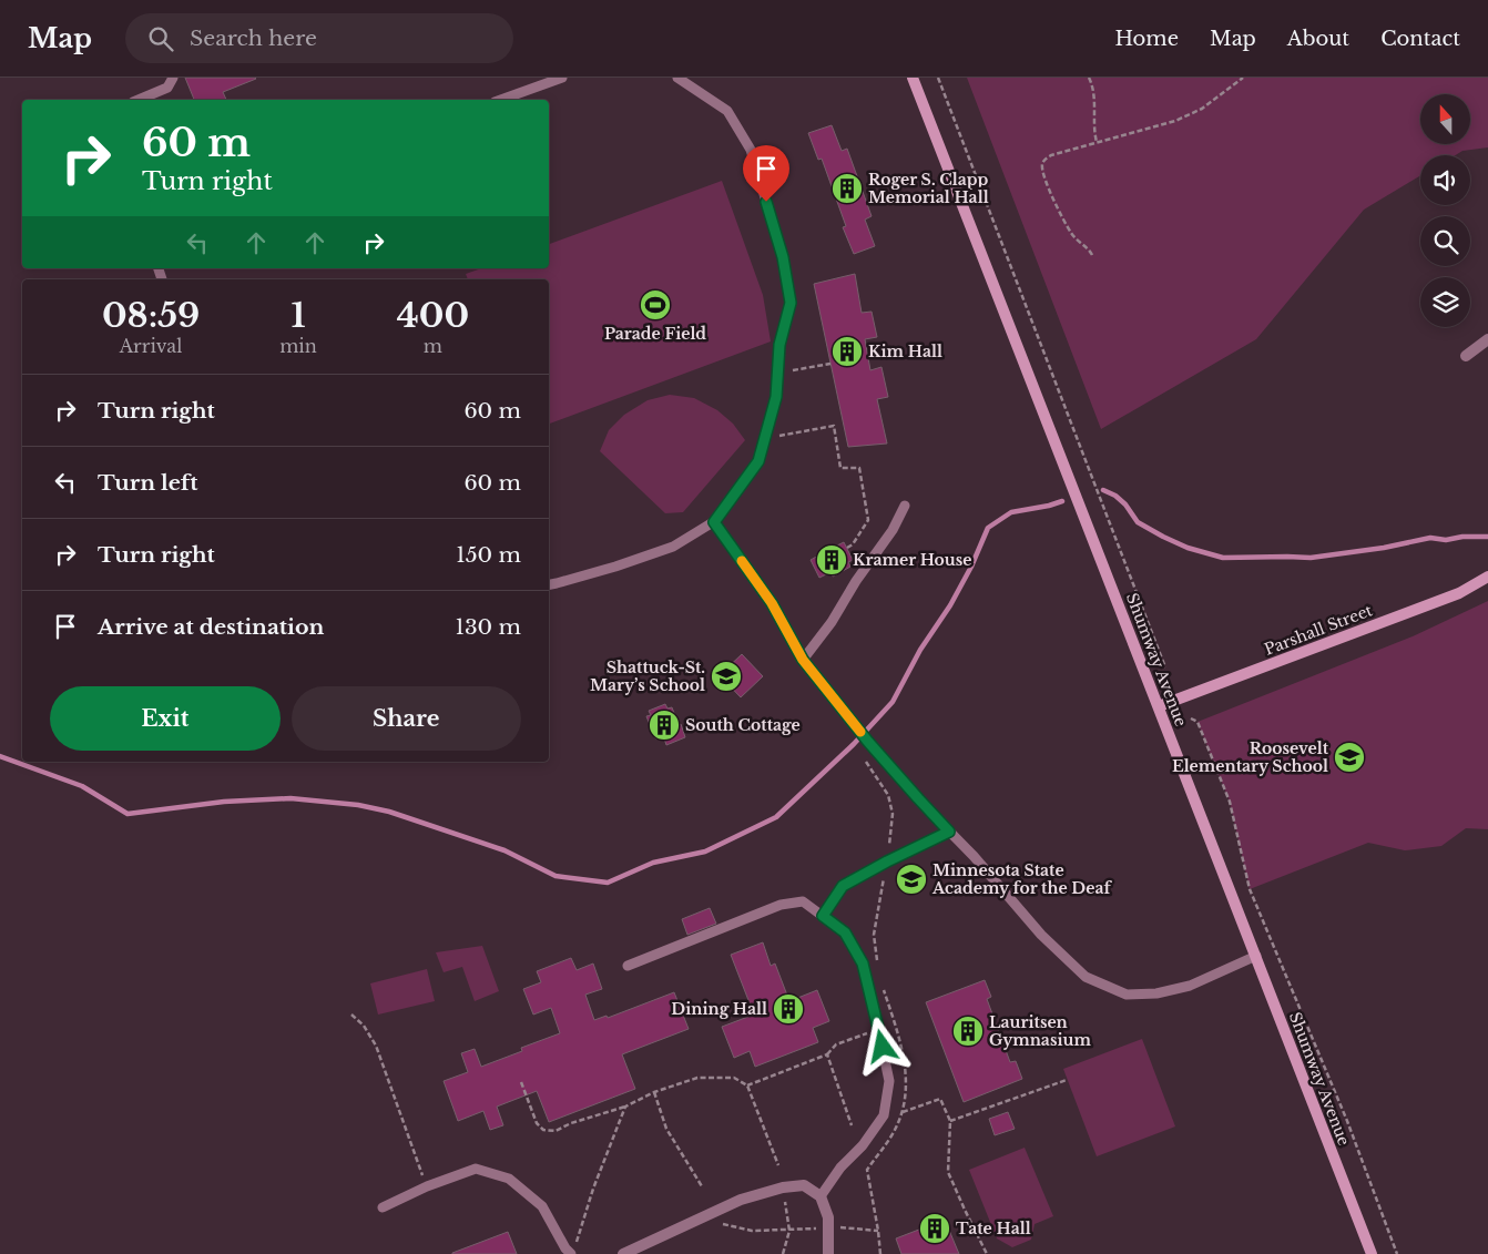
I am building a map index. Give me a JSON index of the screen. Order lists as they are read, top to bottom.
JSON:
{
  "streets": {
    "street": ["Parshall Street", "Shumway Avenue"]
  },
  "crossings": [
    ["Parshall Street", "Shumway Avenue"]
  ],
  "places": {
    "building": [
      "Roger S. Clapp Memorial Hall",
      "Kim Hall",
      "Kramer House",
      "South Cottage",
      "Dining Hall",
      "Lauritsen Gymnasium",
      "Tate Hall"
    ],
    "sports": ["Parade Field"],
    "school or university": ["Shattuck-St. Mary’s School", "Roosevelt Elementary School", "Minnesota State Academy for the Deaf"]
  },
  "north": "top",
  "page": {
    "header": "Map",
    "search": "Search here",
    "nav": [
      "Home",
      "Map",
      "About",
      "Contact"
    ],
    "turn": ["60 m", "Turn right"],
    "eta": [
      "08:59",
      "Arrival",
      "1",
      "min",
      "400",
      "m"
    ],
    "list": [
      {
        "name": "Turn right",
        "value": "60 m"
      },
      {
        "name": "Turn left",
        "value": "60 m"
      },
      {
        "name": "Turn right",
        "value": "150 m"
      },
      {
        "name": "Arrive at destination",
        "value": "130 m"
      }
    ],
    "buttons": ["Exit", "Share"]
  }
}
